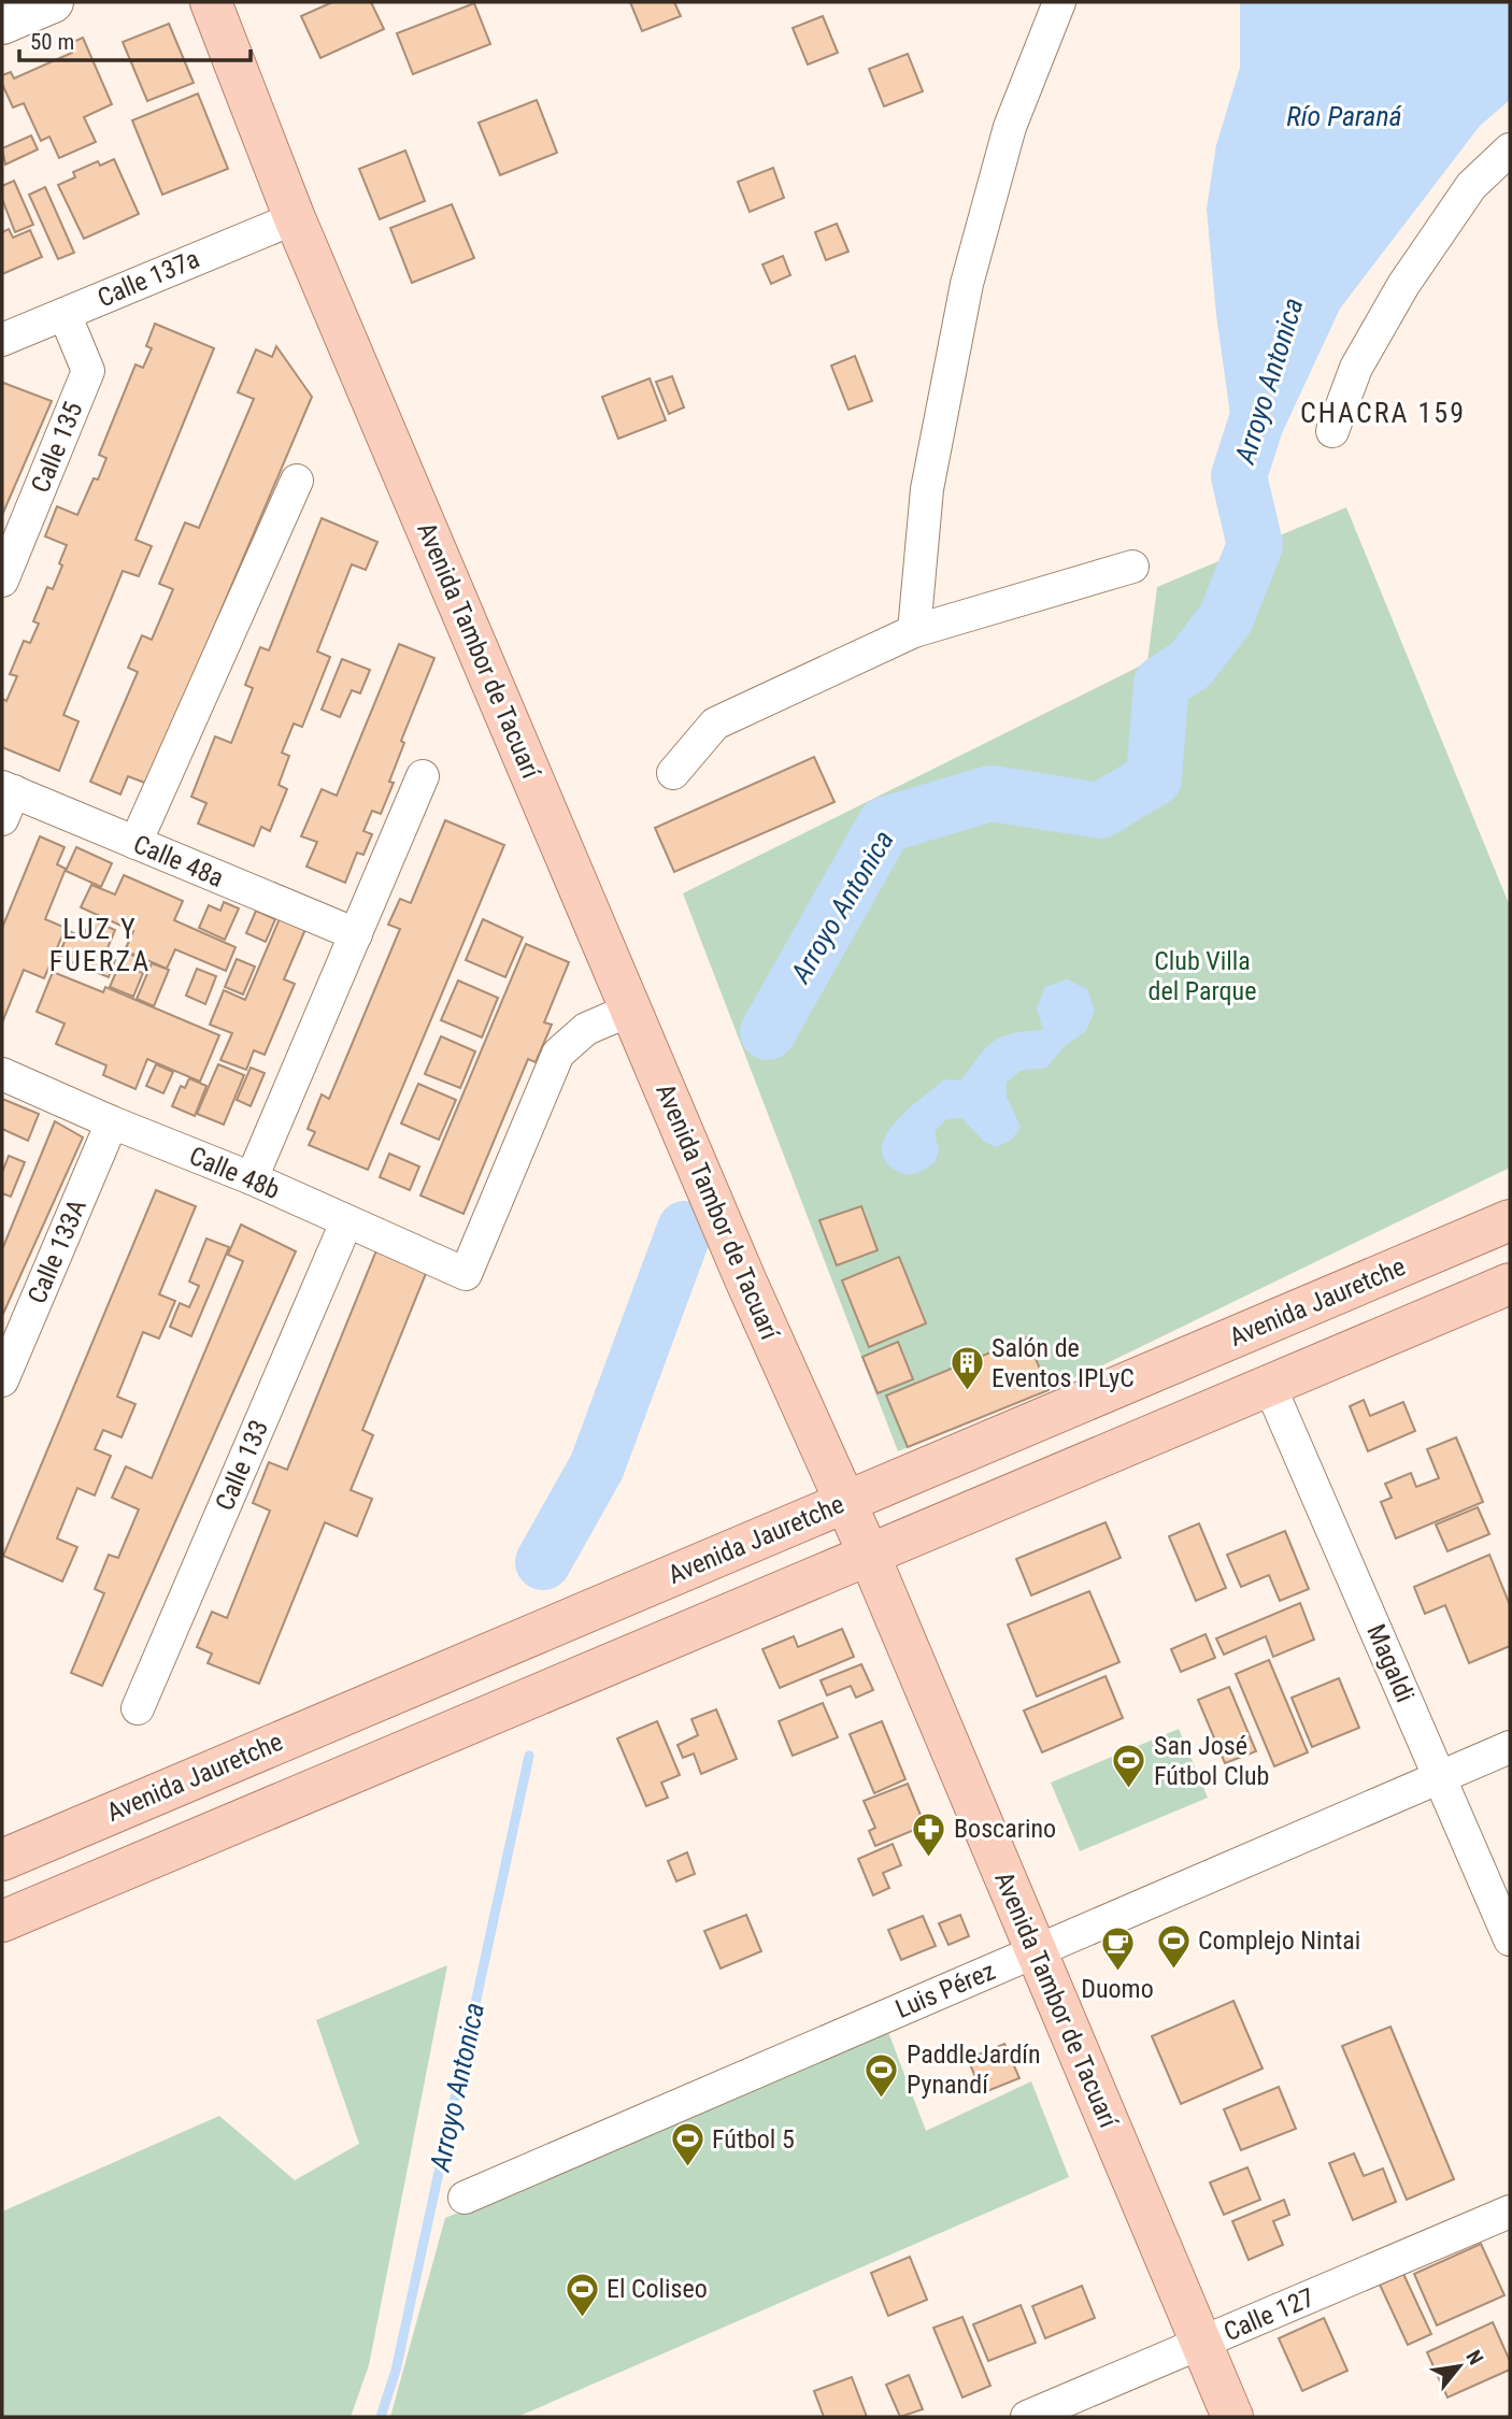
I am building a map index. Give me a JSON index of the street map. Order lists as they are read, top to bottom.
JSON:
{
  "streets": {
    "main road": ["Avenida Tambor de Tacuarí", "Avenida Jauretche"],
    "street": [
      "Calle 137a",
      "Calle 135",
      "Calle 48a",
      "Calle 48b",
      "Calle 133A",
      "Calle 133",
      "Magaldi",
      "Luis Pérez",
      "Calle 127"
    ]
  },
  "crossings": [
    ["Calle 137a", "Calle 135"],
    ["Calle 137a", "Avenida Tambor de Tacuarí"],
    ["Avenida Tambor de Tacuarí", "Calle 48b"],
    ["Avenida Tambor de Tacuarí", "Avenida Jauretche"],
    ["Avenida Tambor de Tacuarí", "Luis Pérez"],
    ["Avenida Tambor de Tacuarí", "Calle 127"],
    ["Calle 48b", "Calle 133A"],
    ["Calle 48b", "Calle 133"],
    ["Magaldi", "Luis Pérez"]
  ],
  "districts": ["CHACRA 159", "LUZ Y FUERZA"],
  "water": ["Río Paraná", "Arroyo Antonica"],
  "parks": ["Club Villa del Parque"],
  "places": {
    "building": ["Salón de Eventos IPLyC"],
    "sports": [
      "San José Fútbol Club",
      "Complejo Nintai",
      "PaddleJardín Pynandí",
      "Fútbol 5",
      "El Coliseo"
    ],
    "pharmacy": ["Boscarino"],
    "cafe": ["Duomo"]
  },
  "scale_bar": "50 m",
  "north": "top right"
}
